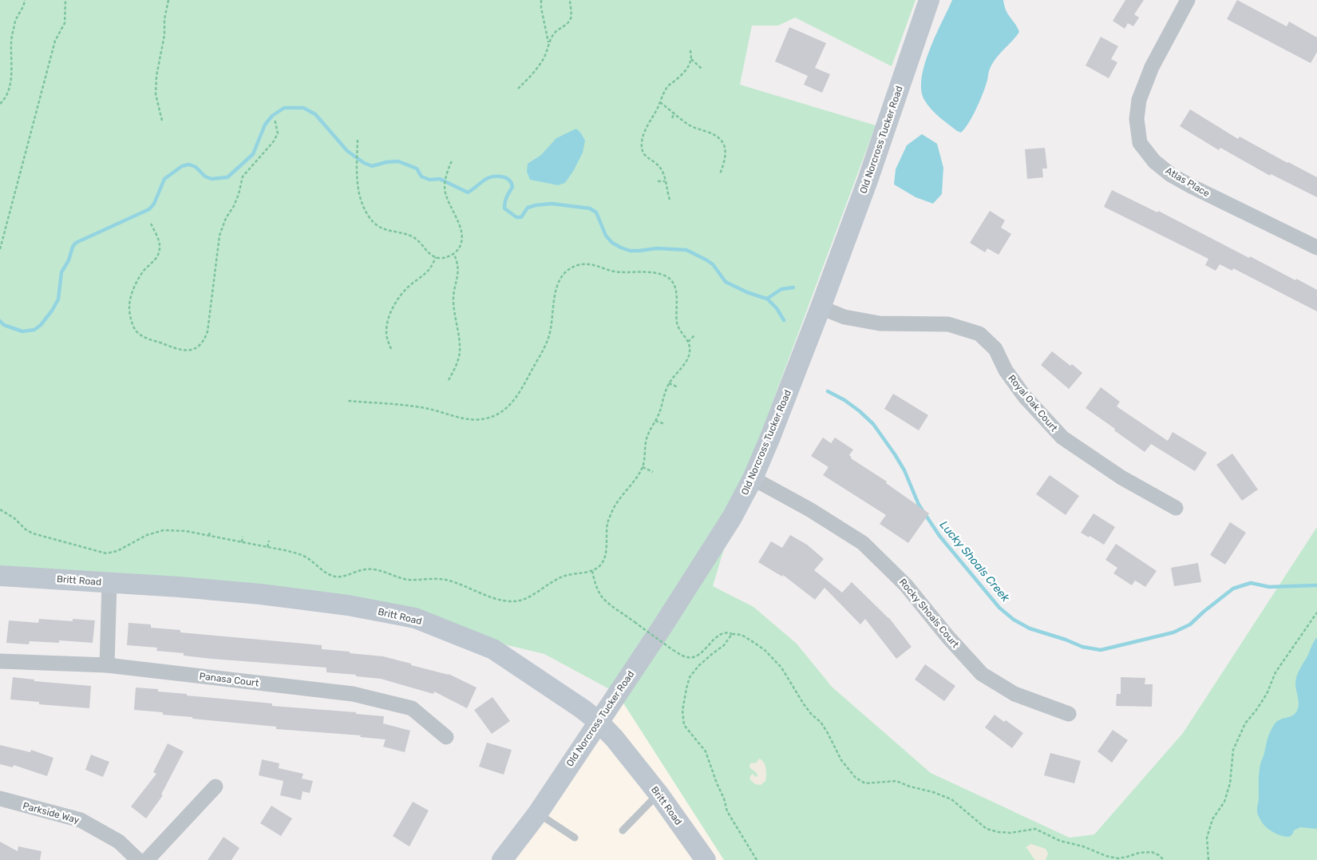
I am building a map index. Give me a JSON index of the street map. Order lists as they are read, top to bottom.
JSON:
{
  "streets": {
    "street": [
      "Old Norcross Tucker Road",
      "Atlas Place",
      "Royal Oak Court",
      "Britt Road",
      "Rocky Shoals Court",
      "Panasa Court",
      "Parkside Way"
    ]
  },
  "crossings": [
    ["Old Norcross Tucker Road", "Royal Oak Court"],
    ["Old Norcross Tucker Road", "Britt Road"],
    ["Old Norcross Tucker Road", "Rocky Shoals Court"]
  ],
  "water": ["Lucky Shoals Creek"]
}
